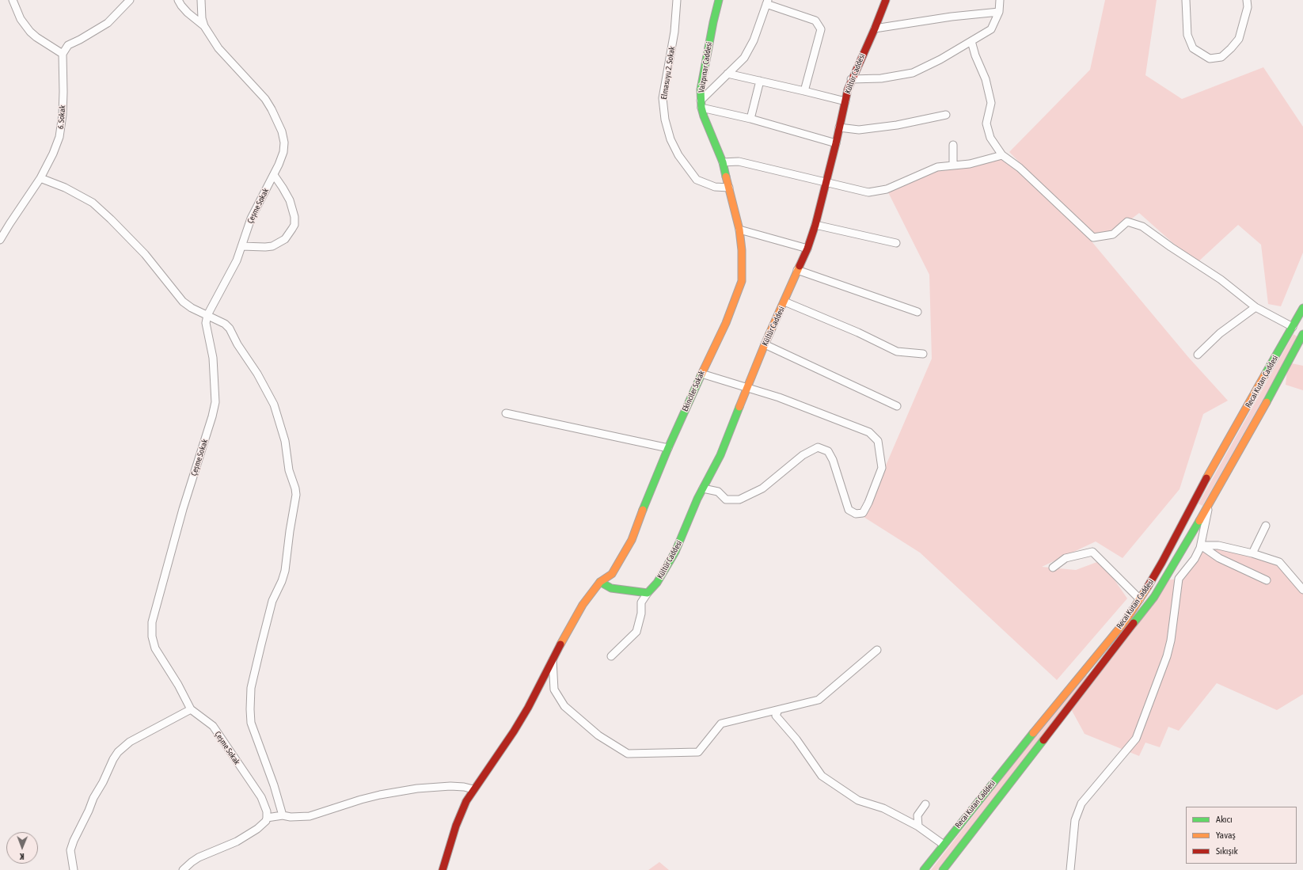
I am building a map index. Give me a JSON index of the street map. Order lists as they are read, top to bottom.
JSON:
{
  "streets": {
    "street": [
      "Vaizpınar Caddesi",
      "Elmasuyu 2. Sokak",
      "Kültür Caddesi",
      "6. Sokak",
      "Çeşme Sokak",
      "Recai Kutan Caddesi",
      "Ekinciler Sokak"
    ]
  },
  "crossings": [
    ["Vaizpınar Caddesi", "Elmasuyu 2. Sokak"],
    ["Vaizpınar Caddesi", "Ekinciler Sokak"],
    ["Elmasuyu 2. Sokak", "Ekinciler Sokak"]
  ],
  "legend": ["Akıcı", "Yavaş", "Sıkışık"],
  "north": "bottom"
}
